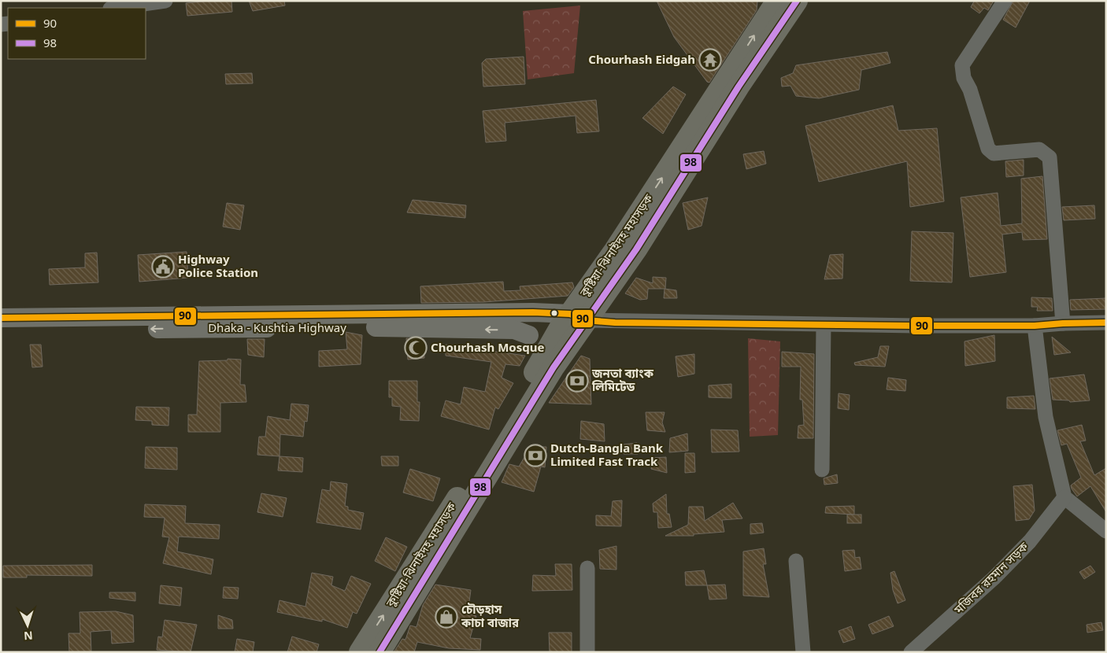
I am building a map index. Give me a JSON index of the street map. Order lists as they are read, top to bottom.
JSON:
{
  "streets": {
    "highway": ["কুষ্টিয়া-ঝিনাইদহ মহাসড়ক"],
    "main road": ["Dhaka - Kushtia Highway"],
    "street": ["মজিবর রহমান সড়ক"]
  },
  "crossings": [
    ["কুষ্টিয়া-ঝিনাইদহ মহাসড়ক", "Dhaka - Kushtia Highway"]
  ],
  "places": {
    "temple": ["Chourhash Eidgah"],
    "public building": ["Highway Police Station"],
    "mosque": ["Chourhash Mosque"],
    "bank": ["জনতা ব্যাংক লিমিটেড", "Dutch-Bangla Bank Limited Fast Track"],
    "shop": ["চৌড়হাস কাচা বাজার"]
  },
  "lines": ["transit line 98", "transit line 90"],
  "legend": ["90", "98"],
  "north": "bottom"
}
